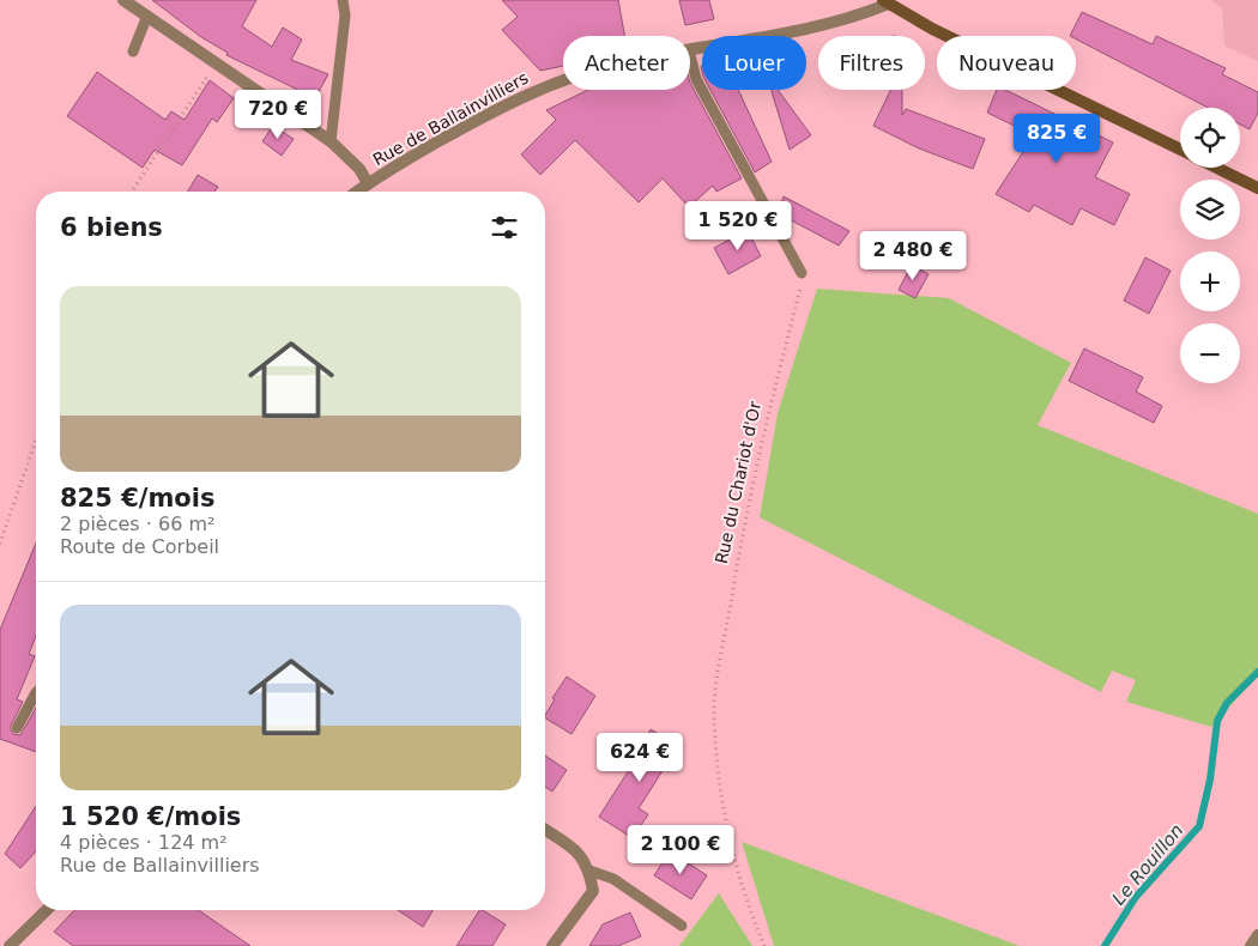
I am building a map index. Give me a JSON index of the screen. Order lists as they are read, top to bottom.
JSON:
{
  "streets": {
    "street": ["Rue de Ballainvilliers"],
    "path": ["Rue du Chariot d'Or"]
  },
  "water": ["Le Rouillon"],
  "page": {
    "chip": [
      "Acheter",
      "Louer",
      "Filtres",
      "Nouveau"
    ],
    "price": [
      "720 €",
      "825 €",
      "1 520 €",
      "2 480 €",
      "624 €",
      "2 100 €"
    ],
    "map_buttons": ["+", "−"],
    "heading": "6 biens",
    "list": [
      {
        "name": "825 €/mois",
        "note": "2 pièces · 66 m² · Route de Corbeil"
      },
      {
        "name": "1 520 €/mois",
        "note": "4 pièces · 124 m² · Rue de Ballainvilliers"
      }
    ]
  }
}
